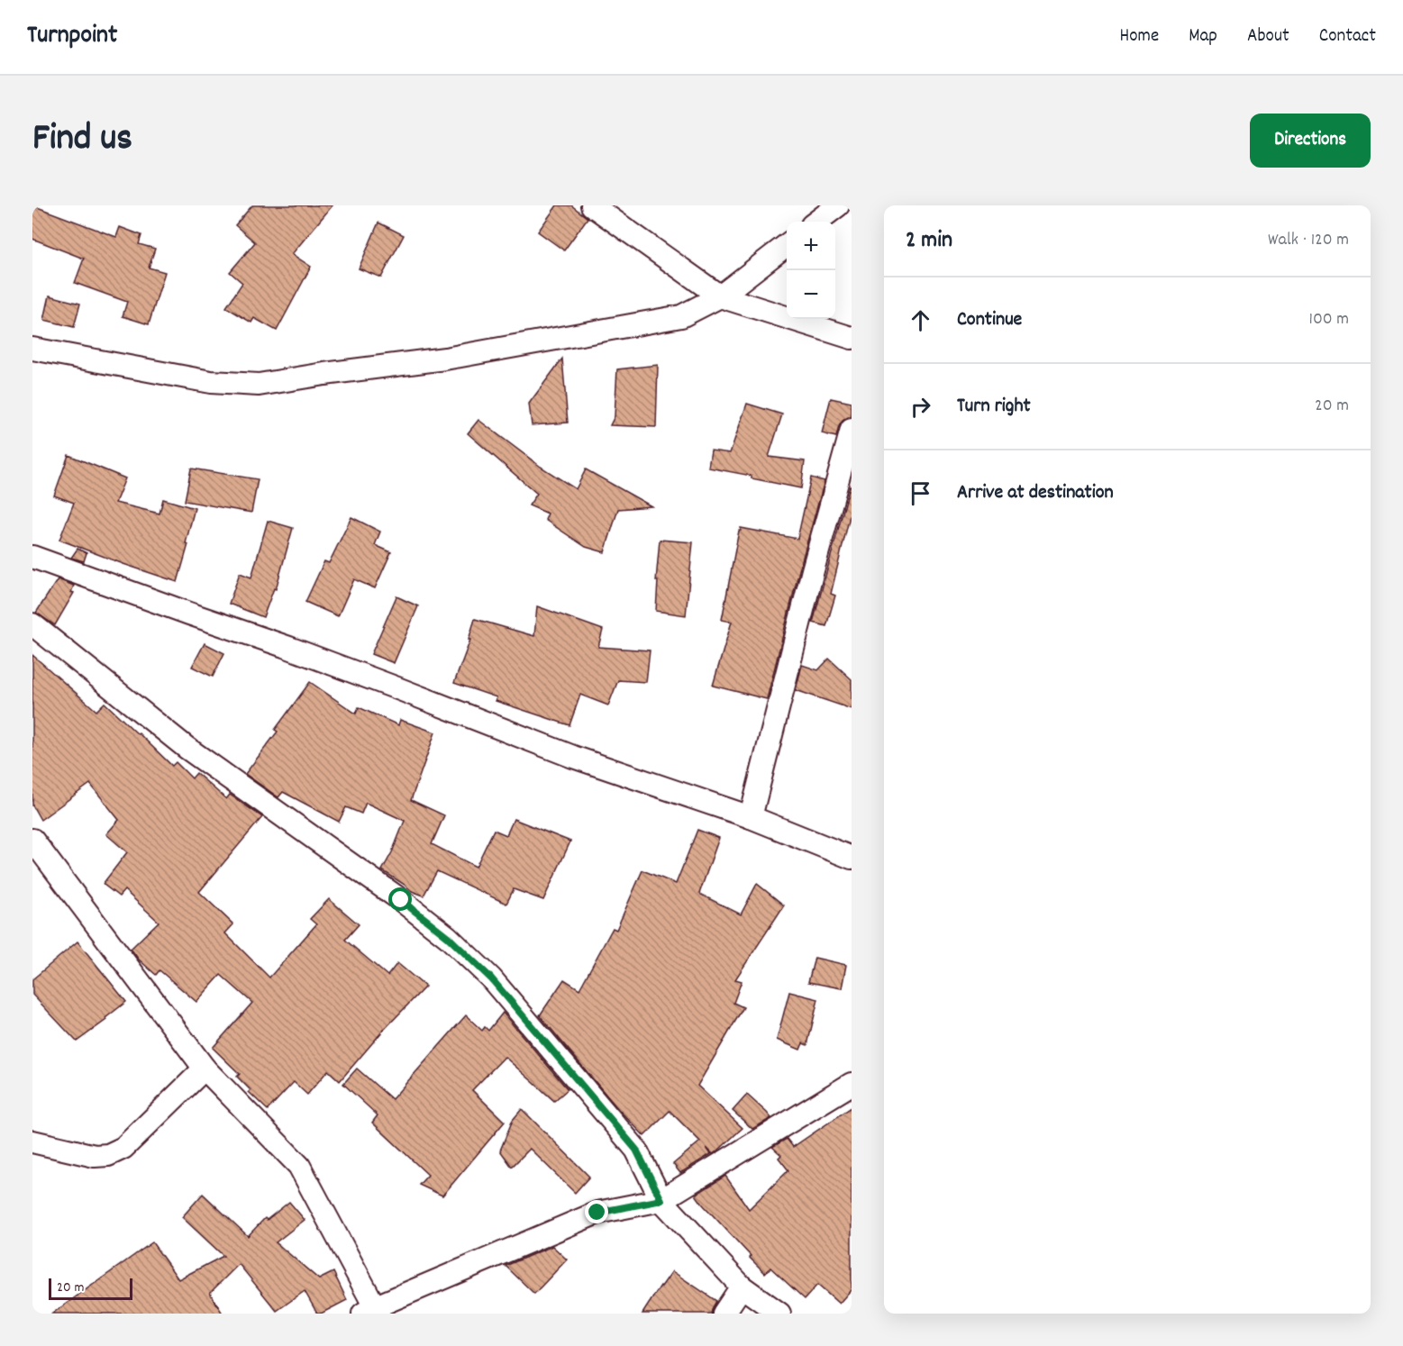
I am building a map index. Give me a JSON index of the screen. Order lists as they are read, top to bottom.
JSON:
{
  "scale_bar": "20 m",
  "page": {
    "header": "Turnpoint",
    "nav": [
      "Home",
      "Map",
      "About",
      "Contact"
    ],
    "title": "Find us",
    "buttons": "Directions",
    "heading": ["2 min", "Walk · 120 m"],
    "map_buttons": ["+", "−"],
    "list": [
      ["Continue", "100 m"],
      ["Turn right", "20 m"],
      "Arrive at destination"
    ],
    "scale": "20 m"
  }
}
